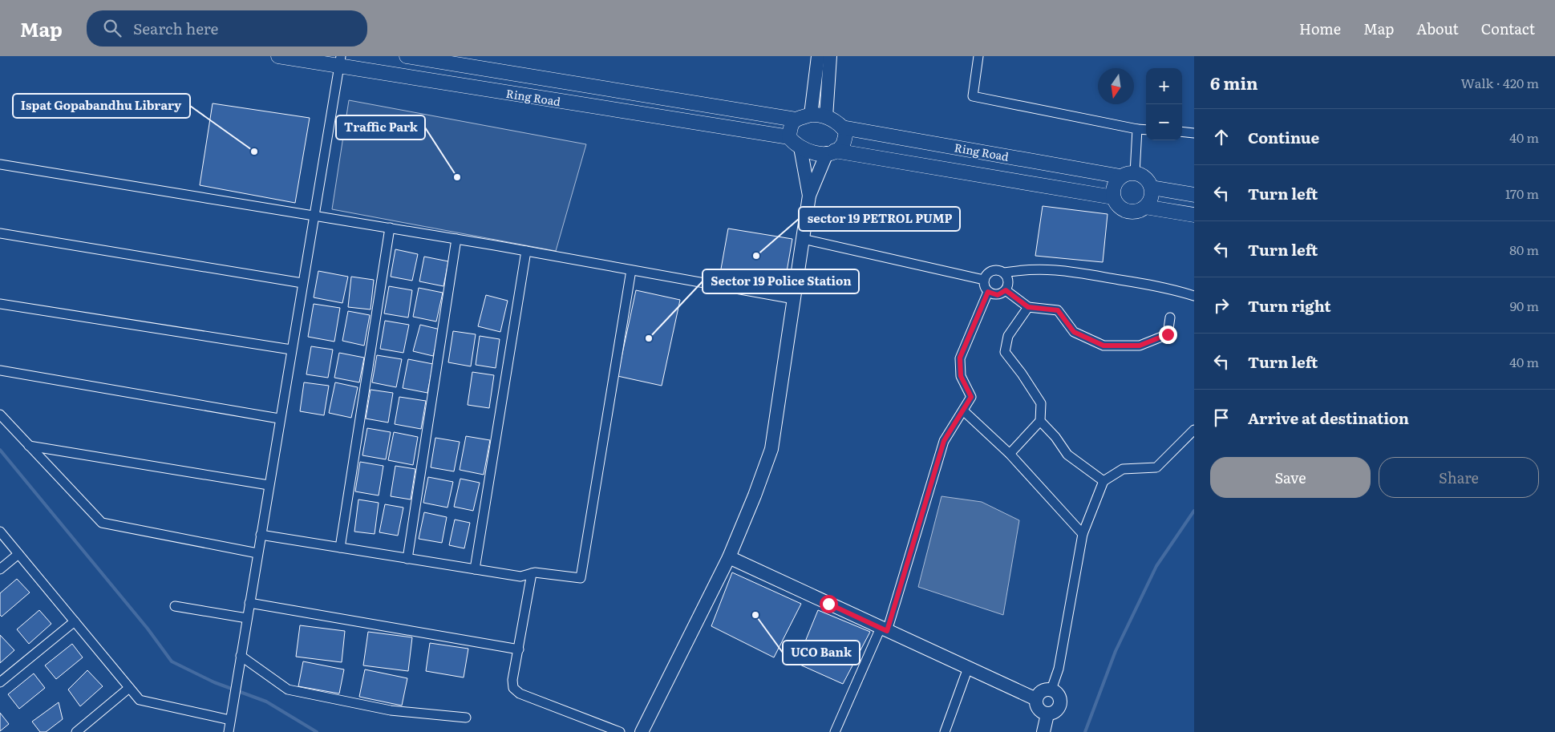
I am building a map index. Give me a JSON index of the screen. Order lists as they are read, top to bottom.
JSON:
{
  "streets": {
    "main road": ["Ring Road"]
  },
  "places": [
    "Ispat Gopabandhu Library",
    "Traffic Park",
    "sector 19 PETROL PUMP",
    "Sector 19 Police Station",
    "UCO Bank"
  ],
  "north": "bottom",
  "page": {
    "header": "Map",
    "search": "Search here",
    "nav": [
      "Home",
      "Map",
      "About",
      "Contact"
    ],
    "heading": ["6 min", "Walk · 420 m"],
    "map_buttons": ["+", "−"],
    "list": [
      ["Continue", "40 m"],
      ["Turn left", "170 m"],
      ["Turn left", "80 m"],
      ["Turn right", "90 m"],
      ["Turn left", "40 m"],
      "Arrive at destination"
    ],
    "buttons": ["Save", "Share"]
  }
}
